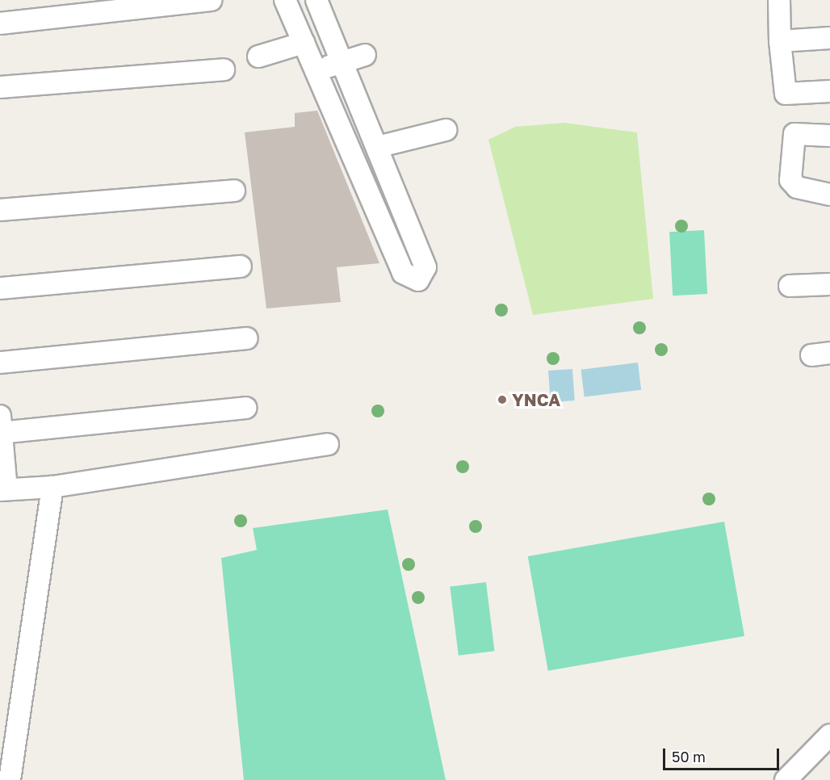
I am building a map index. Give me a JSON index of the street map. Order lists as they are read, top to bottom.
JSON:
{
  "places": ["YNCA"],
  "scale_bar": "50 m"
}
